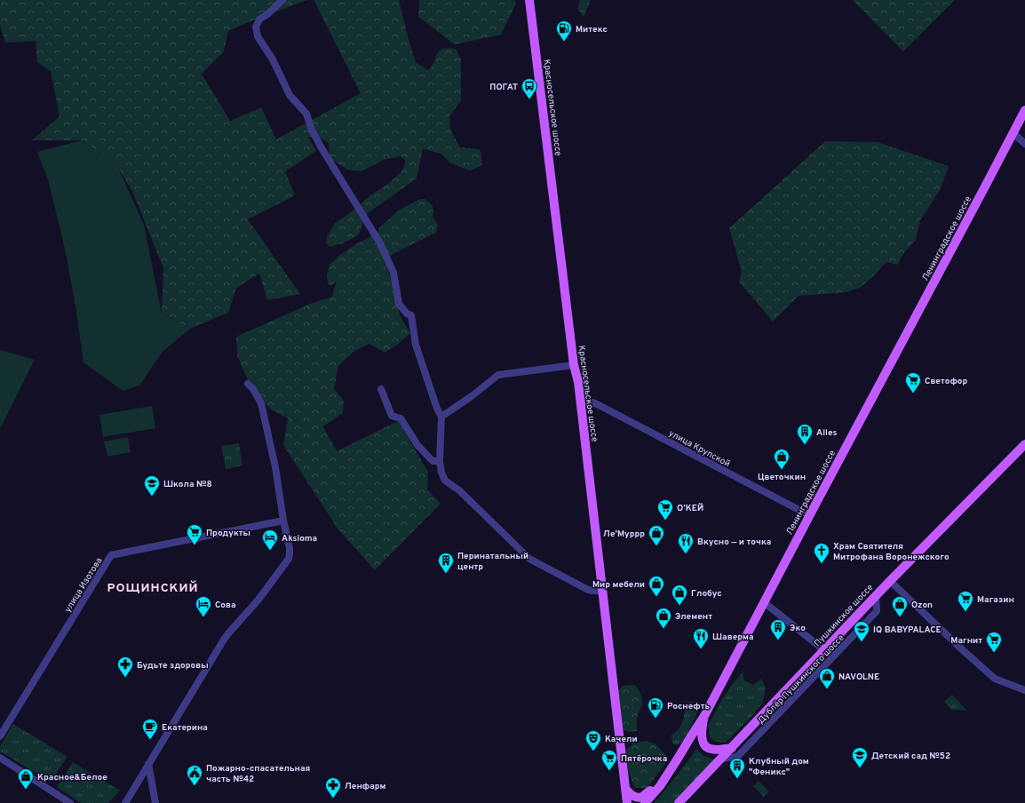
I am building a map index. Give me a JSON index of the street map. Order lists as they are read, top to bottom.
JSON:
{
  "streets": {
    "main road": ["Красносельское шоссе", "Ленинградское шоссе", "Пушкинское шоссе"],
    "street": ["улица Крупской", "улица Изотова", "Дублёр Пушкинского шоссе"]
  },
  "crossings": [
    ["Красносельское шоссе", "улица Крупской"],
    ["Ленинградское шоссе", "улица Крупской"],
    ["Пушкинское шоссе", "Дублёр Пушкинского шоссе"]
  ],
  "districts": ["РОЩИНСКИЙ"],
  "places": {
    "fuel station": ["Митекс", "Роснефть"],
    "bus stop": ["ПОГАТ"],
    "supermarket": [
      "Светофор",
      "О’КЕЙ",
      "Продукты",
      "Магазин",
      "Магнит",
      "Пятёрочка"
    ],
    "building": [
      "Alles",
      "Перинатальный центр",
      "Эко",
      "Клубный дом \"Феникс\""
    ],
    "shop": [
      "Цветочкин",
      "Ле'Муррр",
      "Мир мебели",
      "Глобус",
      "Ozon",
      "Элемент",
      "NAVOLNE",
      "Красное&Белое"
    ],
    "school or university": ["Школа №8", "IQ BABYPALACE", "Детский сад №52"],
    "hotel": ["Aksioma", "Сова"],
    "restaurant": ["Вкусно — и точка", "Шаверма"],
    "church": ["Храм Святителя Митрофана Воронежского"],
    "pharmacy": ["Будьте здоровы", "Ленфарм"],
    "cafe": ["Екатерина"],
    "theatre": ["Качели"],
    "public building": ["Пожарно-спасательная часть №42"]
  }
}
